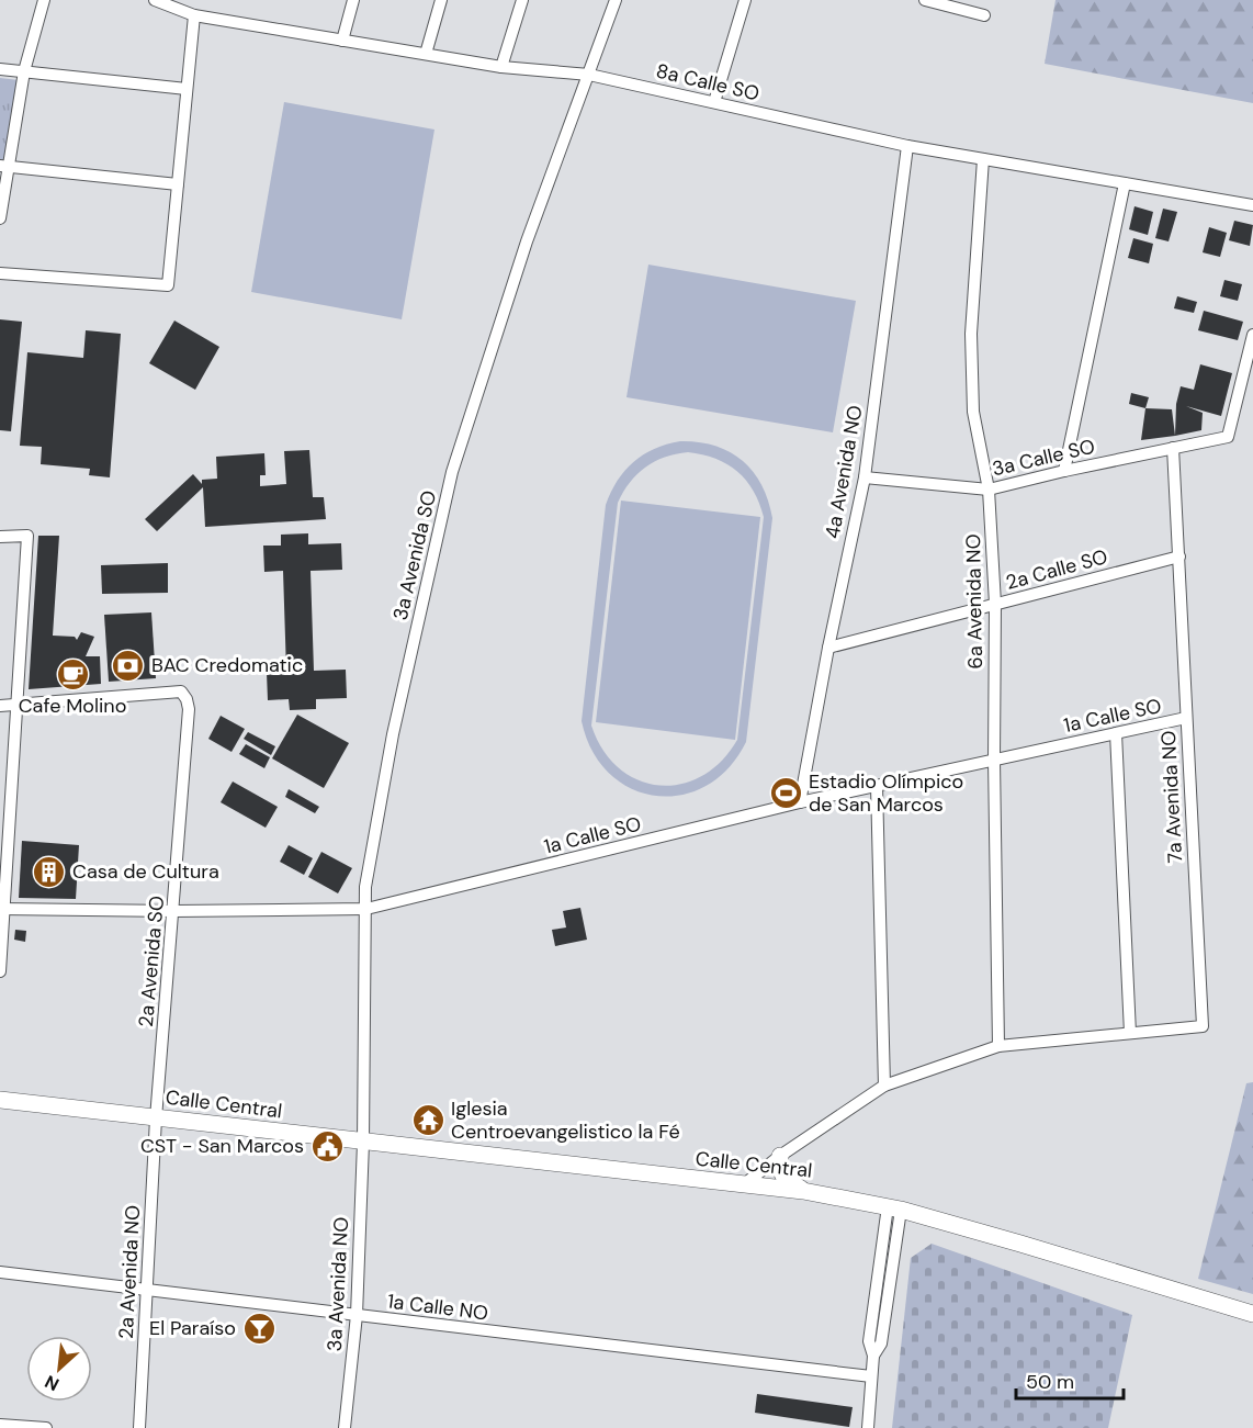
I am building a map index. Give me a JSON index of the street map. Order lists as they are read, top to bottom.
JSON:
{
  "streets": {
    "main road": ["Calle Central"],
    "street": [
      "8a Calle SO",
      "3a Calle SO",
      "4a Avenida NO",
      "3a Avenida SO",
      "2a Calle SO",
      "6a Avenida NO",
      "1a Calle SO",
      "7a Avenida NO",
      "2a Avenida SO",
      "2a Avenida NO",
      "3a Avenida NO",
      "1a Calle NO"
    ]
  },
  "crossings": [
    ["8a Calle SO", "4a Avenida NO"],
    ["8a Calle SO", "3a Avenida SO"],
    ["8a Calle SO", "6a Avenida NO"],
    ["3a Calle SO", "4a Avenida NO"],
    ["3a Calle SO", "6a Avenida NO"],
    ["3a Calle SO", "7a Avenida NO"],
    ["4a Avenida NO", "2a Calle SO"],
    ["4a Avenida NO", "1a Calle SO"],
    ["3a Avenida SO", "1a Calle SO"],
    ["3a Avenida SO", "Calle Central"],
    ["3a Avenida SO", "3a Avenida NO"],
    ["2a Calle SO", "6a Avenida NO"],
    ["2a Calle SO", "7a Avenida NO"],
    ["6a Avenida NO", "1a Calle SO"],
    ["1a Calle SO", "7a Avenida NO"],
    ["1a Calle SO", "2a Avenida SO"],
    ["2a Avenida SO", "Calle Central"],
    ["2a Avenida SO", "2a Avenida NO"],
    ["Calle Central", "2a Avenida NO"],
    ["Calle Central", "3a Avenida NO"],
    ["2a Avenida NO", "1a Calle NO"],
    ["3a Avenida NO", "1a Calle NO"]
  ],
  "places": {
    "bank": ["BAC Credomatic"],
    "cafe": ["Cafe Molino"],
    "sports": ["Estadio Olímpico de San Marcos"],
    "building": ["Casa de Cultura"],
    "temple": ["Iglesia Centroevangelistico la Fé"],
    "public building": ["CST - San Marcos"],
    "bar": ["El Paraíso"]
  },
  "scale_bar": "50 m",
  "north": "bottom left"
}
